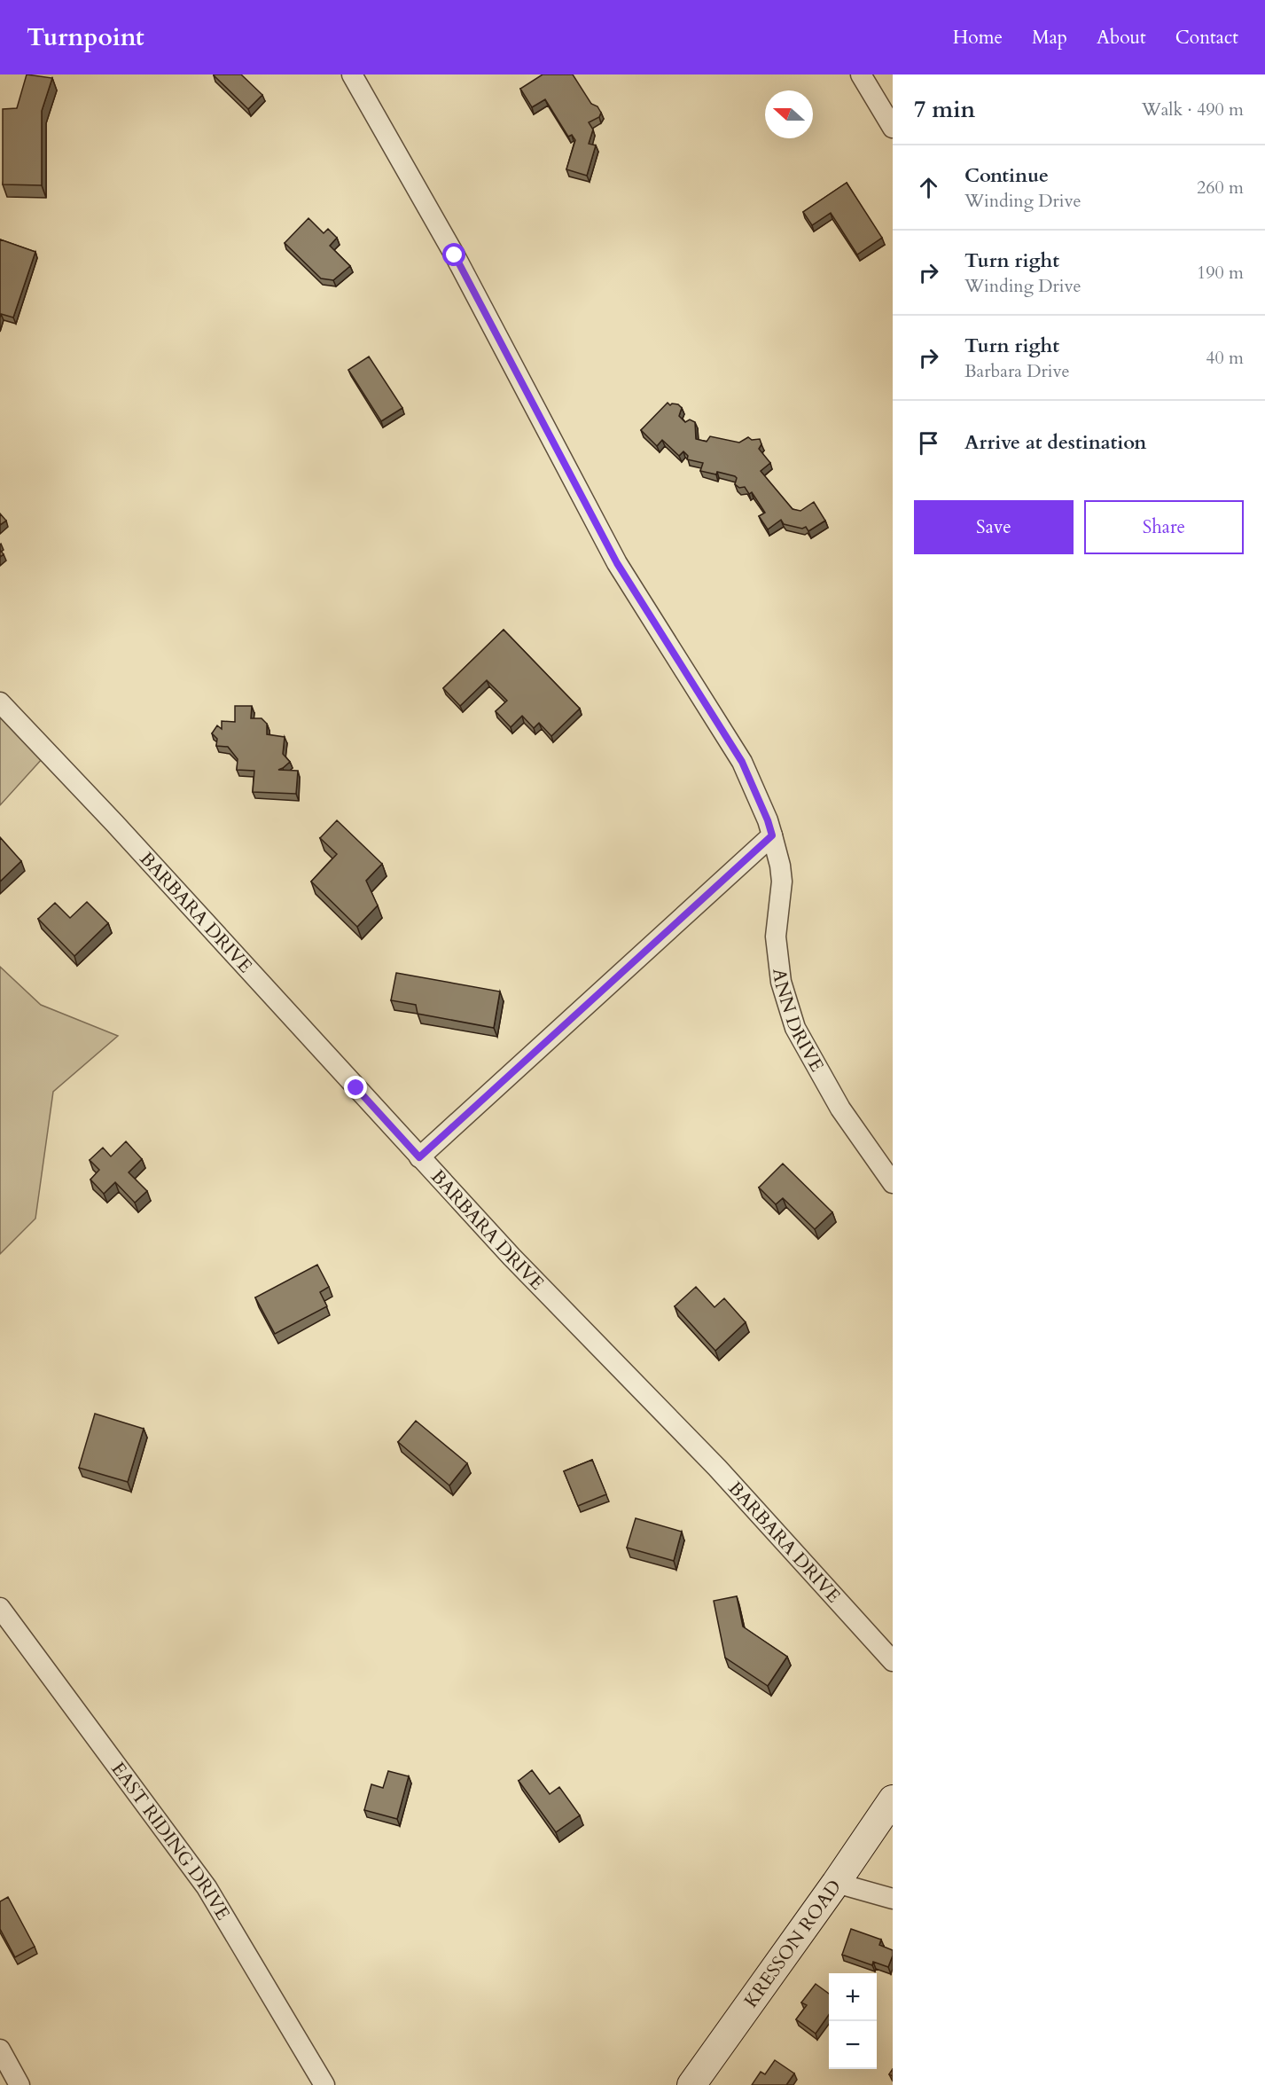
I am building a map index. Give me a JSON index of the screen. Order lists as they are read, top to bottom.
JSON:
{
  "streets": {
    "street": [
      "BARBARA DRIVE",
      "ANN DRIVE",
      "EAST RIDING DRIVE",
      "KRESSON ROAD"
    ]
  },
  "north": "left",
  "page": {
    "header": "Turnpoint",
    "nav": [
      "Home",
      "Map",
      "About",
      "Contact"
    ],
    "heading": ["7 min", "Walk · 490 m"],
    "list": [
      ["Continue", "Winding Drive", "260 m"],
      ["Turn right", "Winding Drive", "190 m"],
      ["Turn right", "Barbara Drive", "40 m"],
      "Arrive at destination"
    ],
    "buttons": ["Save", "Share"],
    "map_buttons": ["+", "−"]
  }
}
